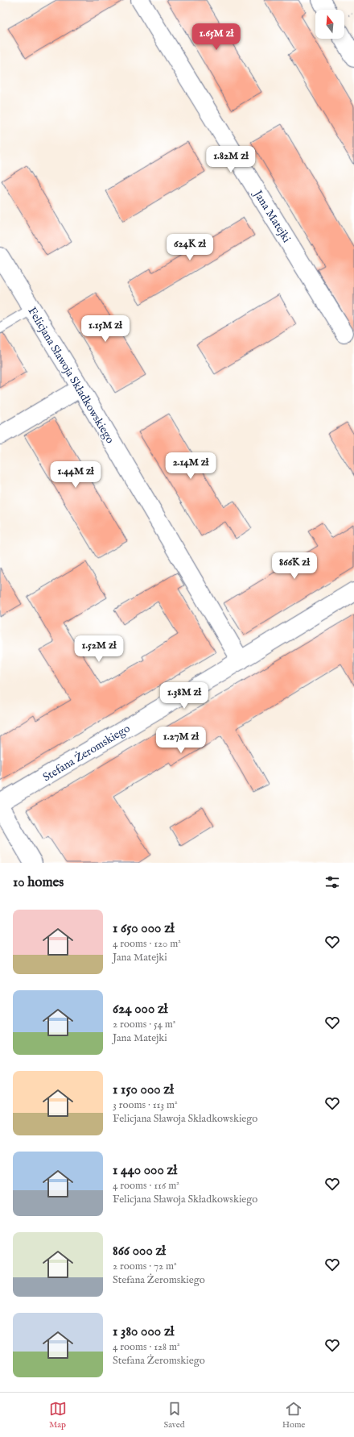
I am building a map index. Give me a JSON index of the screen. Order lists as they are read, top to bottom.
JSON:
{
  "streets": {
    "street": ["Jana Matejki", "Felicjana Sławoja Składkowskiego", "Stefana Żeromskiego"]
  },
  "crossings": [
    ["Felicjana Sławoja Składkowskiego", "Stefana Żeromskiego"]
  ],
  "north": "top",
  "page": {
    "price": [
      "1.65M zł",
      "1.82M zł",
      "624K zł",
      "1.15M zł",
      "2.14M zł",
      "1.44M zł",
      "866K zł",
      "1.52M zł",
      "1.38M zł",
      "1.27M zł"
    ],
    "heading": "10 homes",
    "list": [
      {
        "name": "1 650 000 zł",
        "note": "4 rooms · 120 m² · Jana Matejki"
      },
      {
        "name": "624 000 zł",
        "note": "2 rooms · 54 m² · Jana Matejki"
      },
      {
        "name": "1 150 000 zł",
        "note": "3 rooms · 113 m² · Felicjana Sławoja Składkowskiego"
      },
      {
        "name": "1 440 000 zł",
        "note": "4 rooms · 116 m² · Felicjana Sławoja Składkowskiego"
      },
      {
        "name": "866 000 zł",
        "note": "2 rooms · 72 m² · Stefana Żeromskiego"
      },
      {
        "name": "1 380 000 zł",
        "note": "4 rooms · 128 m² · Stefana Żeromskiego"
      }
    ],
    "tabs": ["Map", "Saved", "Home"]
  }
}
